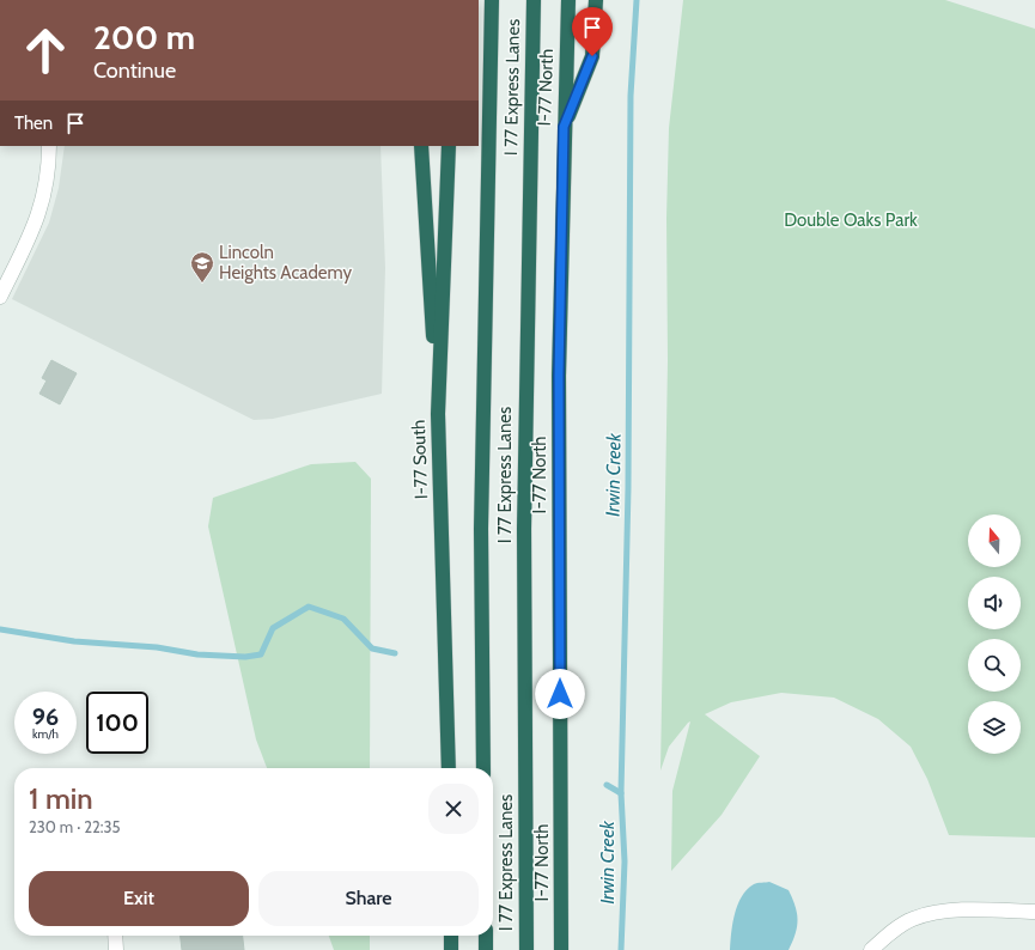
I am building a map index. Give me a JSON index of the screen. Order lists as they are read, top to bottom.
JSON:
{
  "streets": {
    "highway": ["I 77 Express Lanes", "I-77 North", "I-77 South"]
  },
  "water": ["Irwin Creek"],
  "parks": ["Double Oaks Park"],
  "places": {
    "school or university": ["Lincoln Heights Academy"]
  },
  "north": "top",
  "page": {
    "turn": ["200 m", "Continue"],
    "then": "Then",
    "speed": "96 km/h",
    "limit": "100",
    "heading": ["1 min", "230 m · 22:35"],
    "buttons": ["Exit", "Share"]
  }
}
